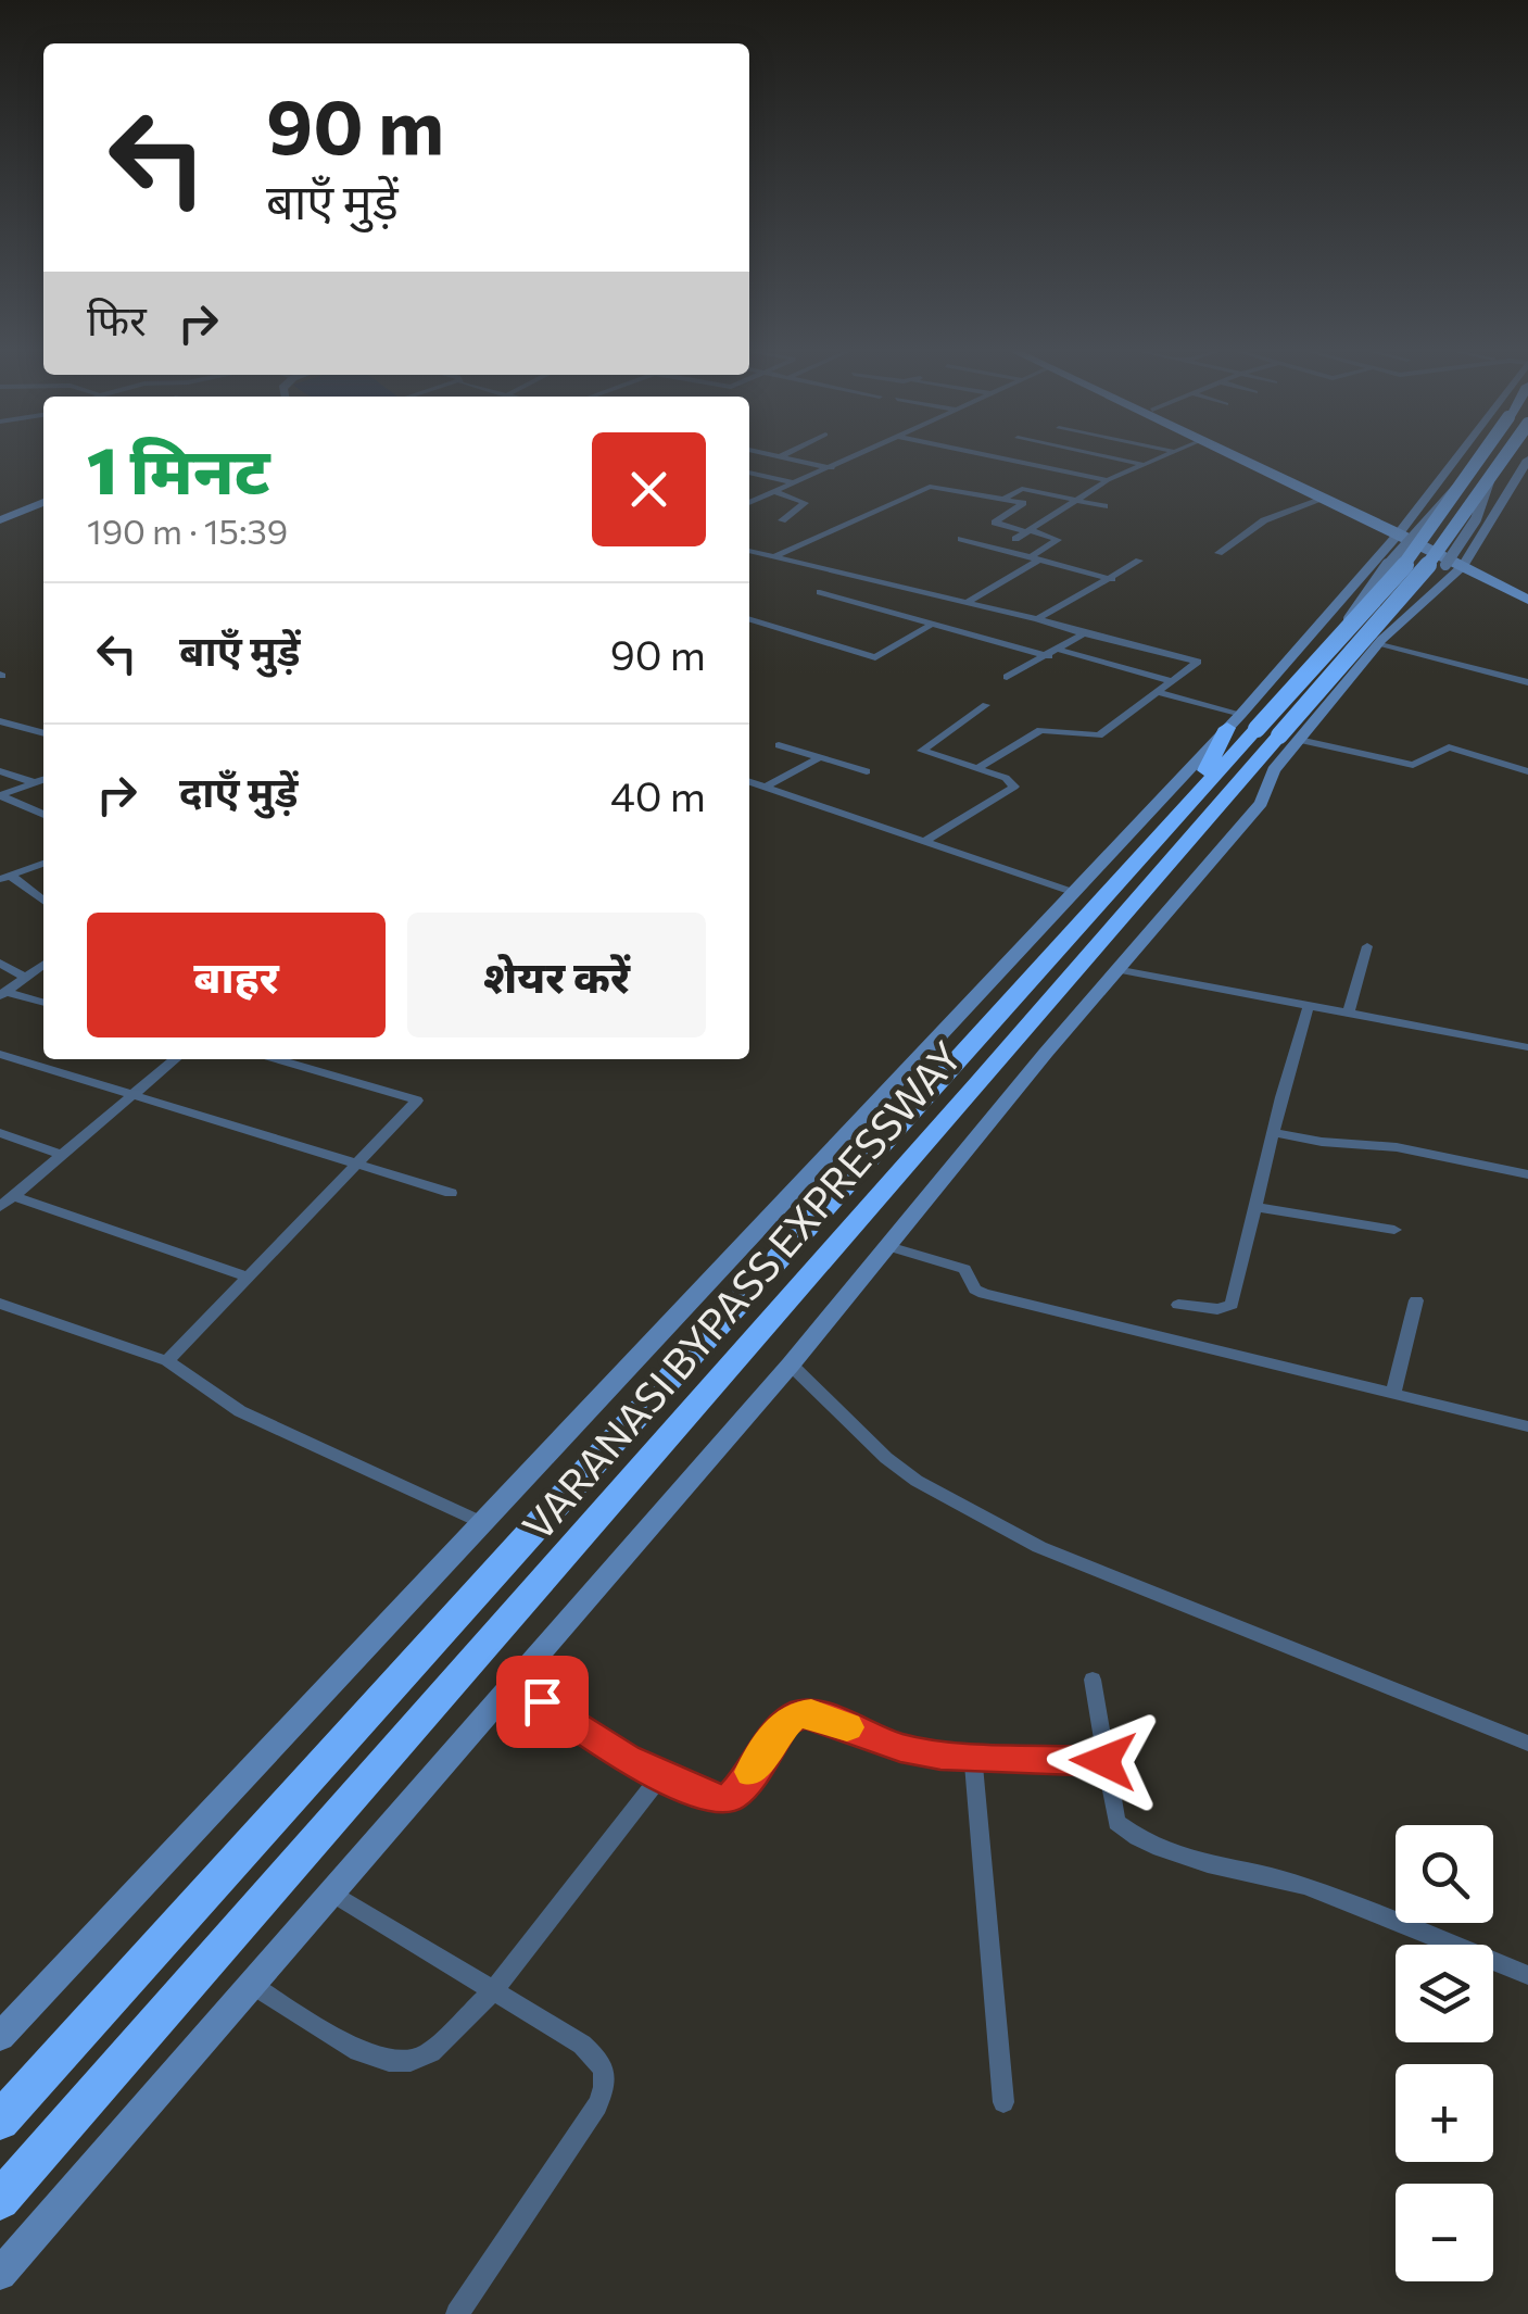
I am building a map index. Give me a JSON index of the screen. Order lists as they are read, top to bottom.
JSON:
{
  "streets": {
    "highway": ["VARANASI BYPASS EXPRESSWAY"]
  },
  "page": {
    "turn": ["90 m", "बाएँ मुड़ें"],
    "then": "फिर",
    "heading": ["1 मिनट", "190 m · 15:39"],
    "list": [
      {
        "name": "बाएँ मुड़ें",
        "value": "90 m"
      },
      {
        "name": "दाएँ मुड़ें",
        "value": "40 m"
      }
    ],
    "buttons": ["बाहर", "शेयर करें"],
    "map_buttons": ["+", "−"]
  }
}
